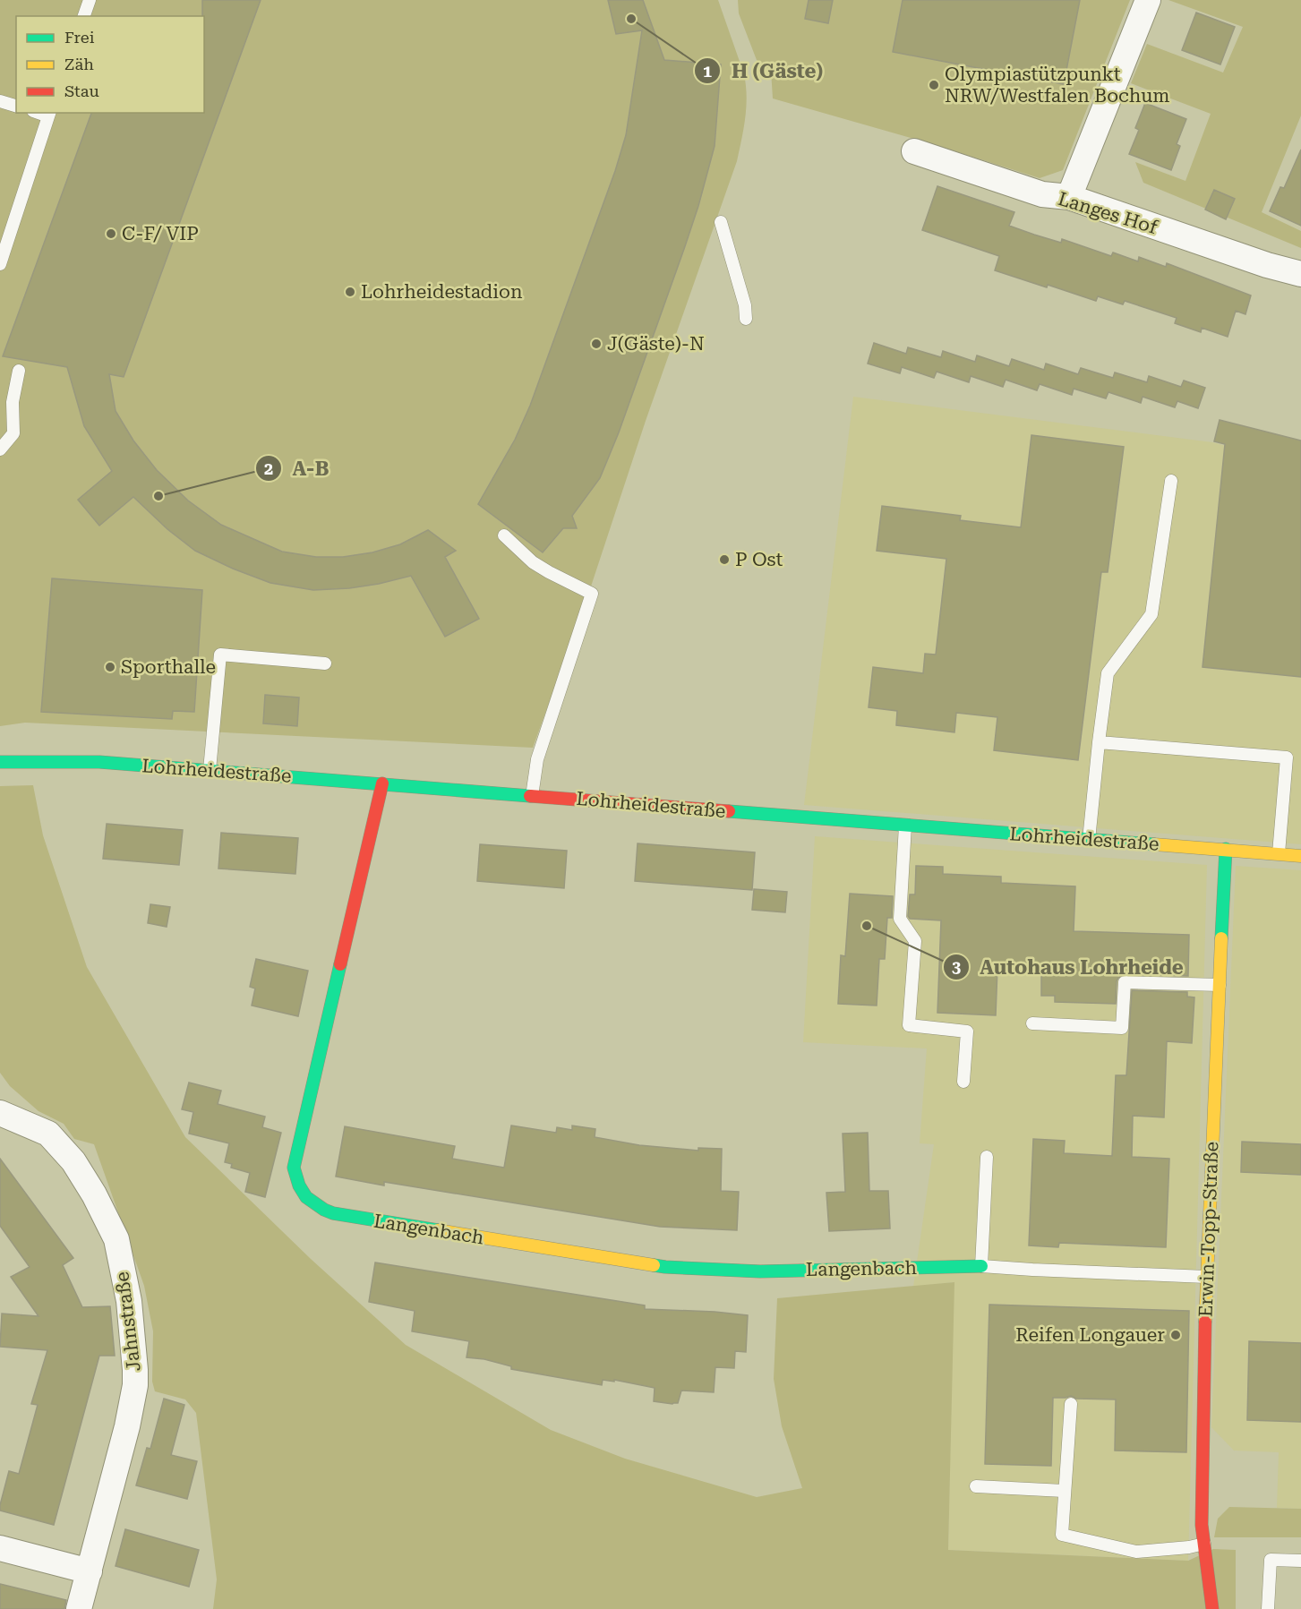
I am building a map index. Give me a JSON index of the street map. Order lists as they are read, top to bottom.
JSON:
{
  "streets": {
    "street": [
      "Langes Hof",
      "Lohrheidestraße",
      "Langenbach",
      "Erwin-Topp-Straße",
      "Jahnstraße"
    ]
  },
  "crossings": [
    ["Lohrheidestraße", "Langenbach"],
    ["Lohrheidestraße", "Erwin-Topp-Straße"]
  ],
  "places": [
    "H (Gäste)",
    "Olympiastützpunkt NRW/Westfalen Bochum",
    "C-F/ VIP",
    "Lohrheidestadion",
    "J(Gäste)-N",
    "A-B",
    "P Ost",
    "Sporthalle",
    "Autohaus Lohrheide",
    "Reifen Longauer"
  ],
  "legend": ["Frei", "Zäh", "Stau"]
}
